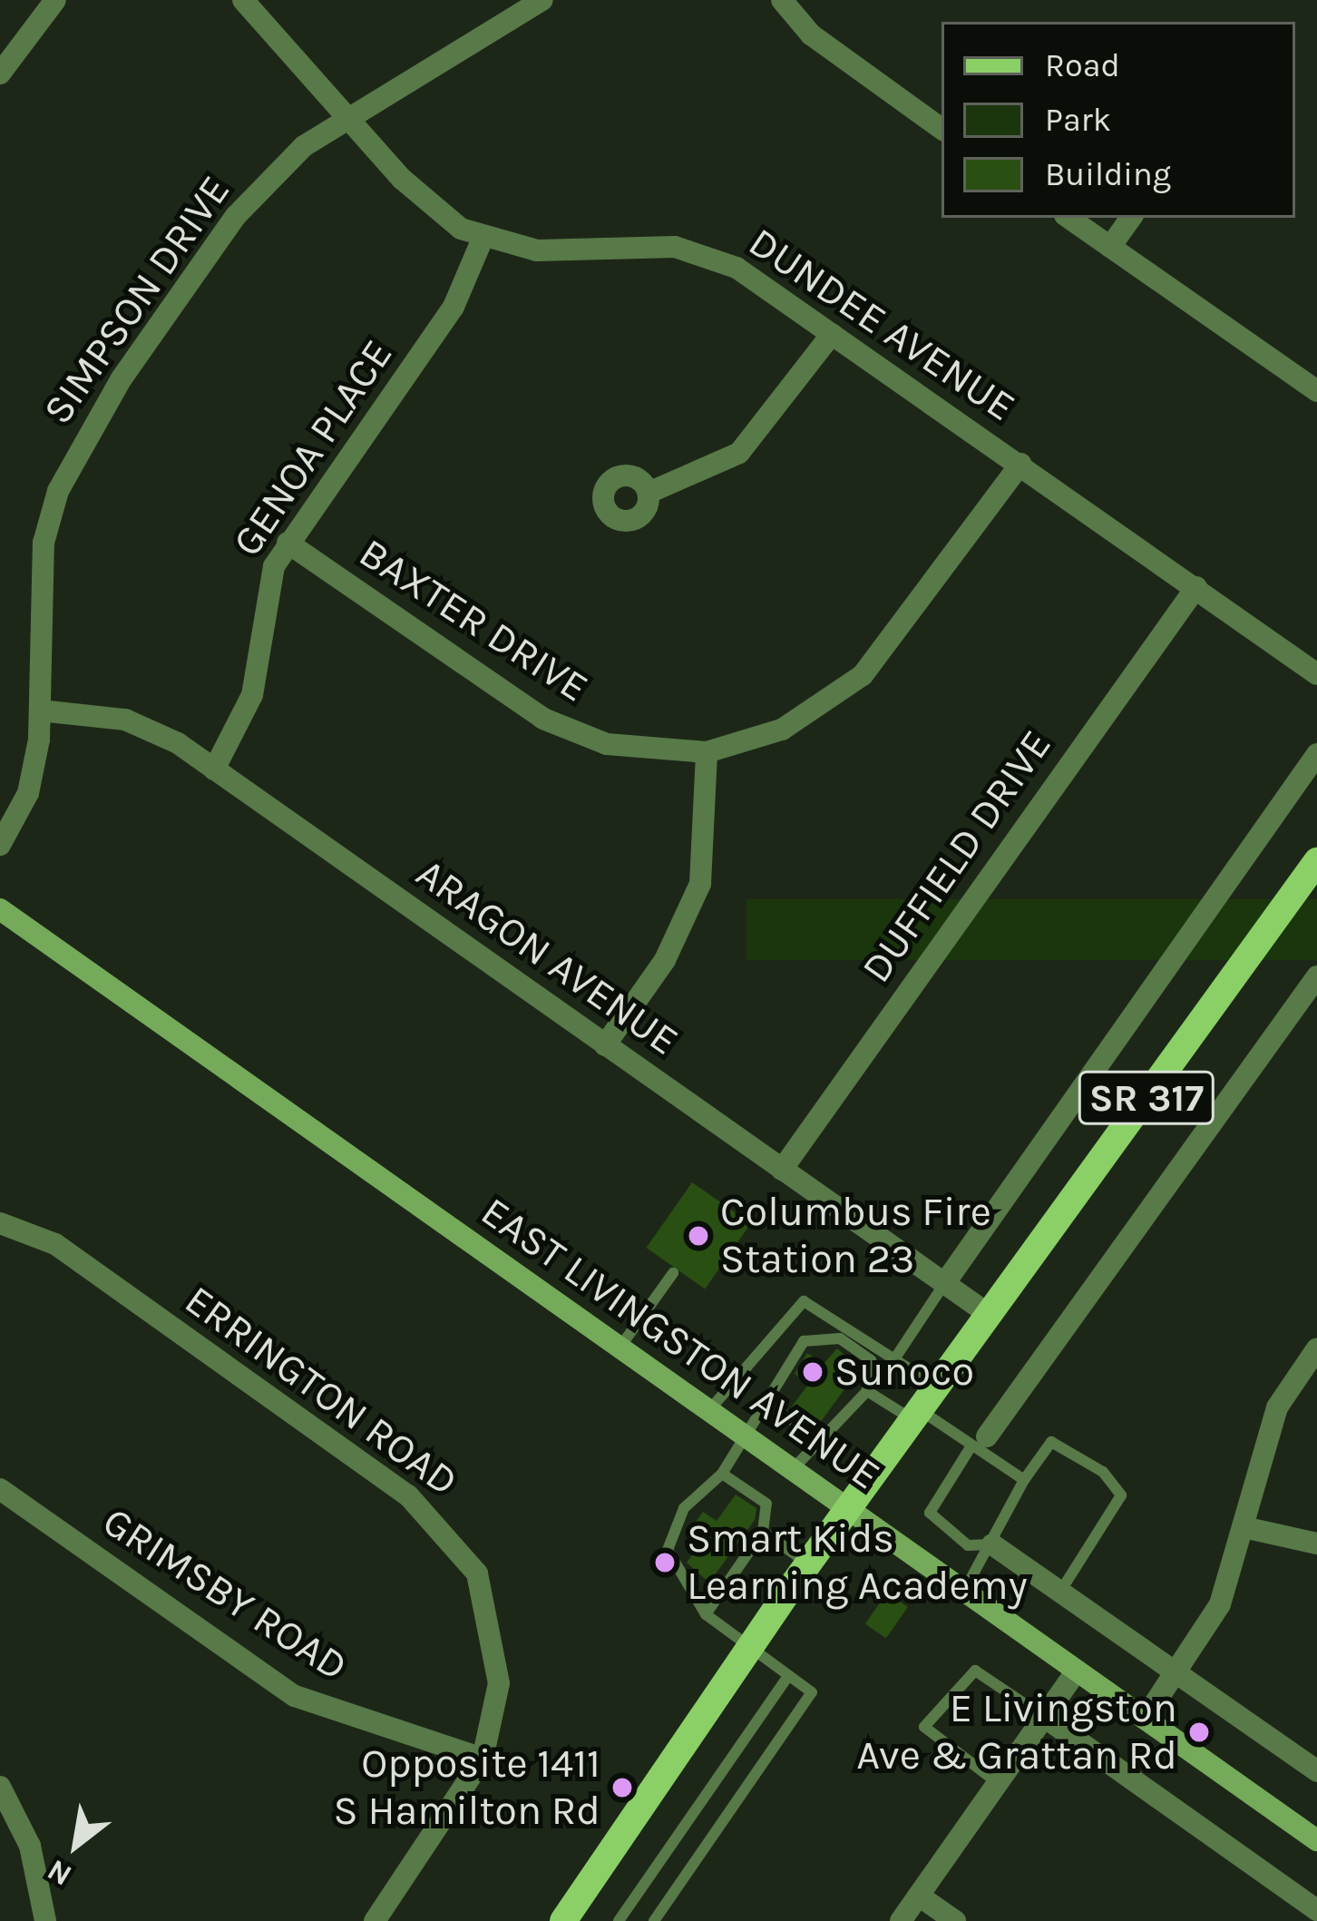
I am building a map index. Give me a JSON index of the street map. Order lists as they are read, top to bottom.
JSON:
{
  "streets": {
    "main road": ["SR 317", "EAST LIVINGSTON AVENUE"],
    "street": [
      "SIMPSON DRIVE",
      "DUNDEE AVENUE",
      "GENOA PLACE",
      "BAXTER DRIVE",
      "DUFFIELD DRIVE",
      "ARAGON AVENUE",
      "ERRINGTON ROAD",
      "GRIMSBY ROAD"
    ]
  },
  "crossings": [
    ["SIMPSON DRIVE", "DUNDEE AVENUE"],
    ["SIMPSON DRIVE", "ARAGON AVENUE"],
    ["DUNDEE AVENUE", "GENOA PLACE"],
    ["DUNDEE AVENUE", "BAXTER DRIVE"],
    ["DUNDEE AVENUE", "DUFFIELD DRIVE"],
    ["GENOA PLACE", "BAXTER DRIVE"],
    ["GENOA PLACE", "ARAGON AVENUE"],
    ["DUFFIELD DRIVE", "ARAGON AVENUE"],
    ["ARAGON AVENUE", "SR 317"],
    ["SR 317", "EAST LIVINGSTON AVENUE"],
    ["ERRINGTON ROAD", "GRIMSBY ROAD"]
  ],
  "places": [
    "Columbus Fire Station 23",
    "Sunoco",
    "Smart Kids Learning Academy",
    "E Livingston Ave & Grattan Rd",
    "Opposite 1411 S Hamilton Rd"
  ],
  "legend": ["Road", "Park", "Building"],
  "north": "bottom left"
}
